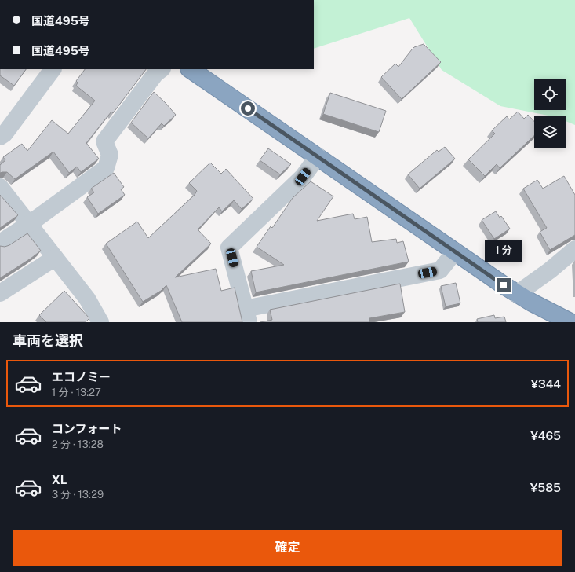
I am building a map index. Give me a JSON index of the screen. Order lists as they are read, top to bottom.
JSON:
{
  "page": {
    "banner": ["国道495号", "国道495号"],
    "bubble": "1 分",
    "heading": "車両を選択",
    "list": [
      {
        "name": "エコノミー",
        "note": "1 分 · 13:27",
        "value": "¥344"
      },
      {
        "name": "コンフォート",
        "note": "2 分 · 13:28",
        "value": "¥465"
      },
      {
        "name": "XL",
        "note": "3 分 · 13:29",
        "value": "¥585"
      }
    ],
    "buttons": "確定"
  }
}
